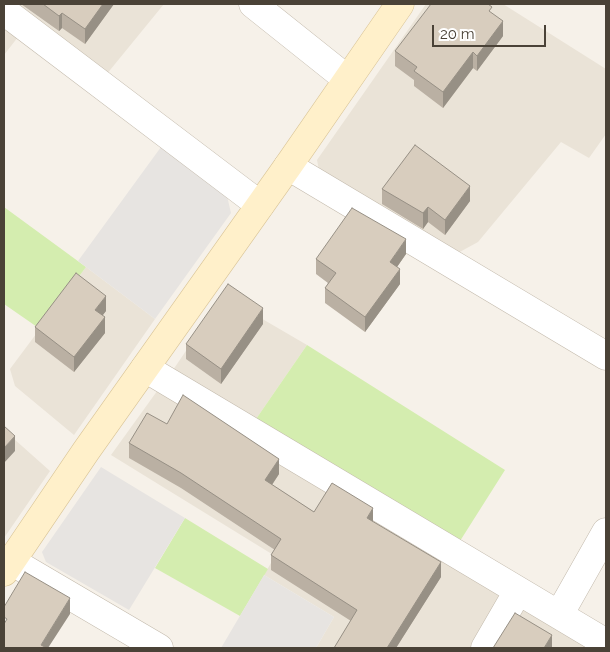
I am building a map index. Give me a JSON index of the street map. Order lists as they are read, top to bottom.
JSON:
{
  "scale_bar": "20 m"
}
